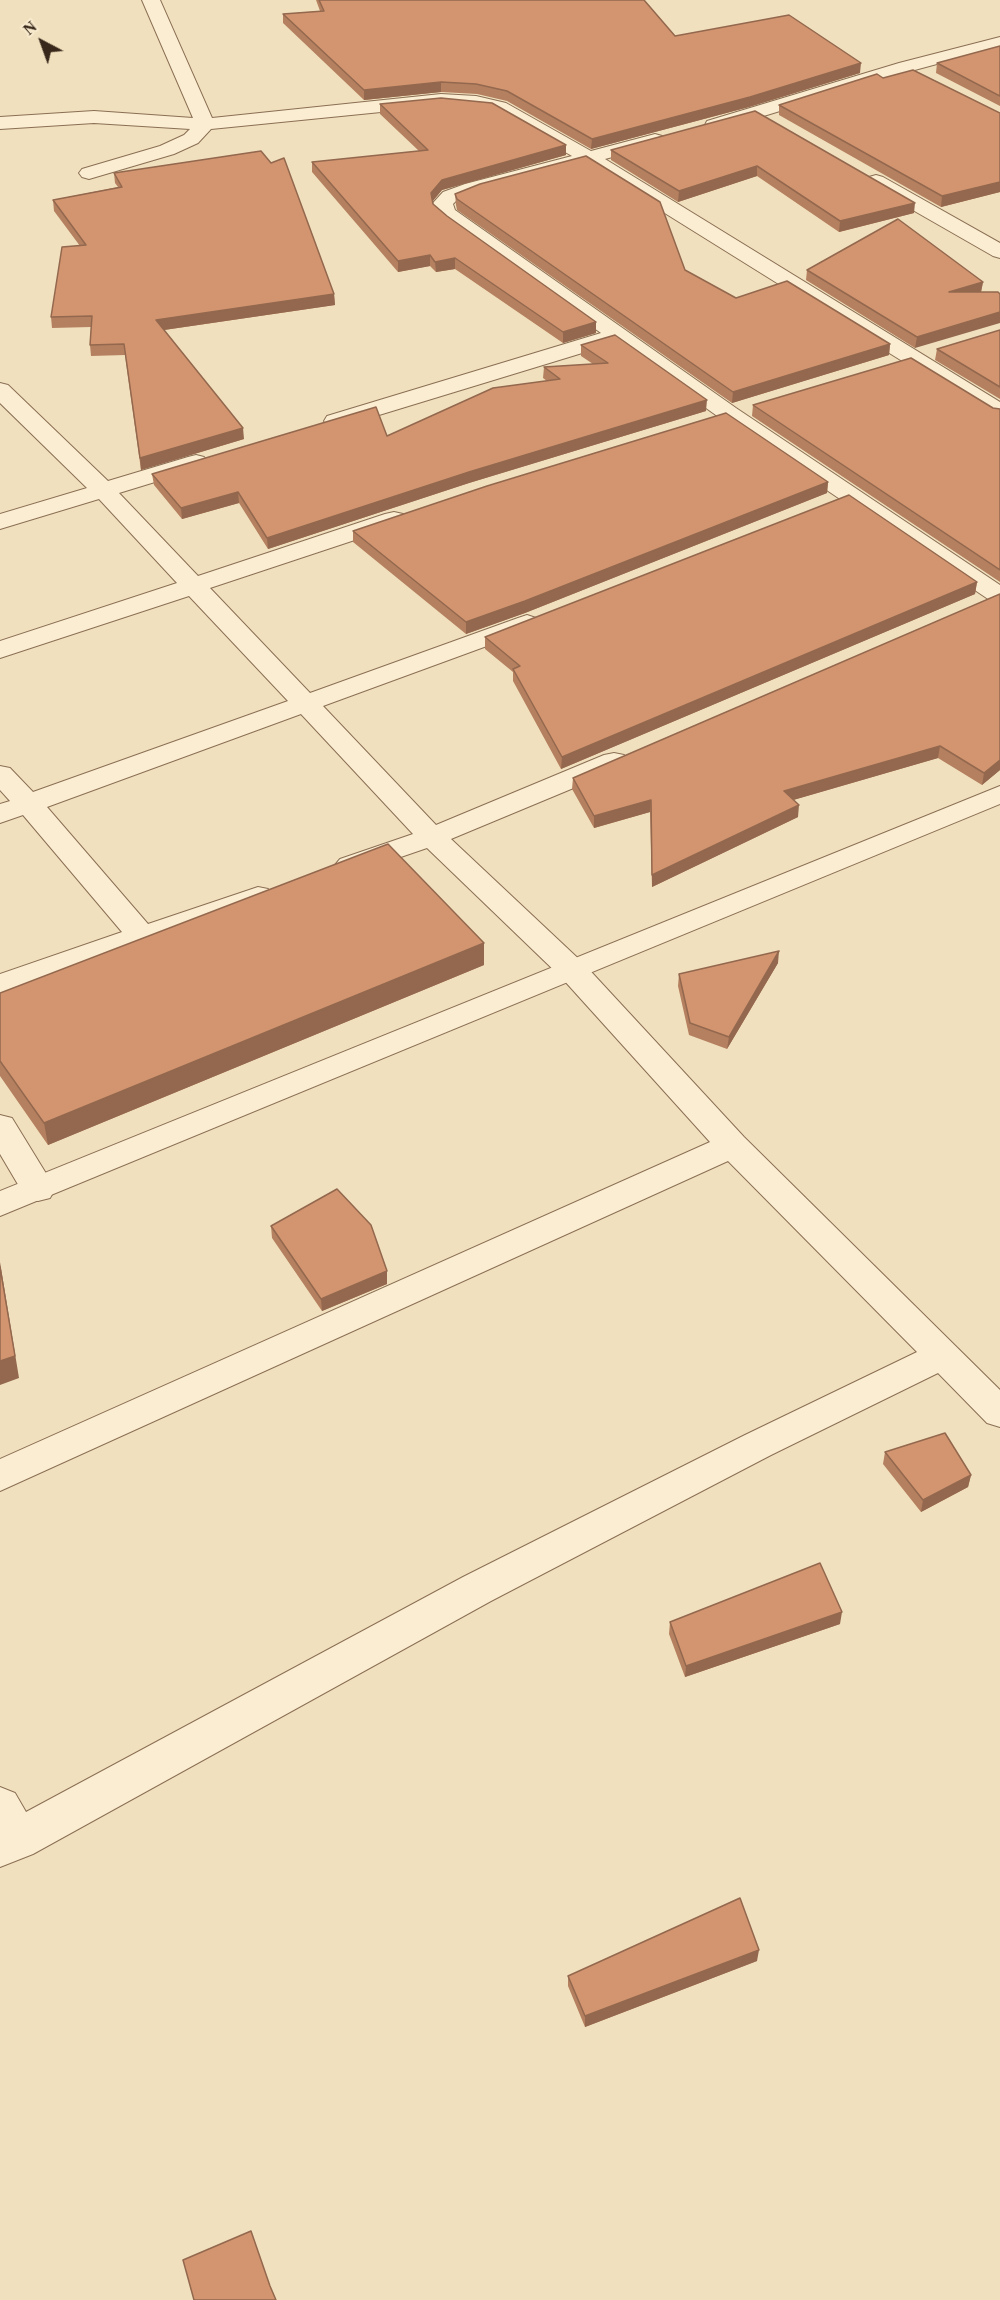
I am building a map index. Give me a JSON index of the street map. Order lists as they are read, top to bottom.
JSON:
{
  "north": "top left"
}
